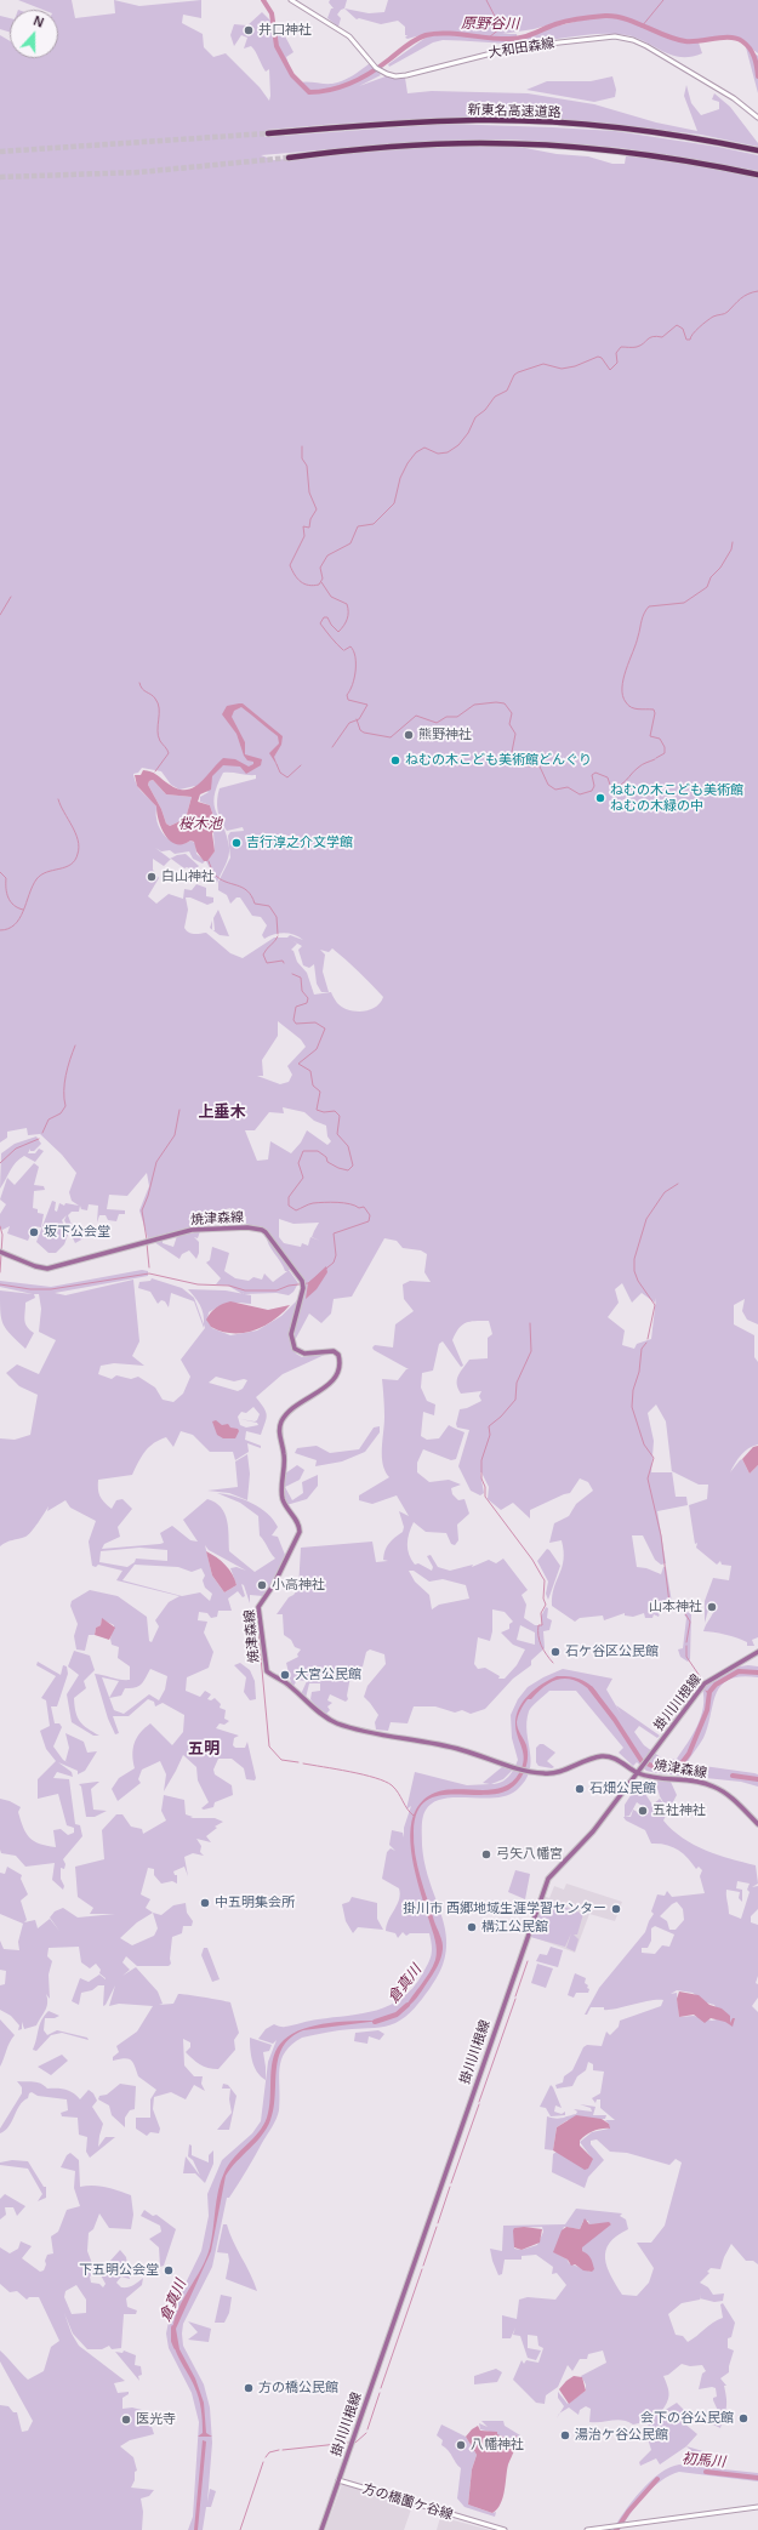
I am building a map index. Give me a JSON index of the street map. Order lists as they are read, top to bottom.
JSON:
{
  "streets": {
    "highway": ["新東名高速道路"],
    "main road": [
      "大和田森線",
      "焼津森線",
      "掛川川根線",
      "方の橋薗ケ谷線"
    ]
  },
  "crossings": [
    ["焼津森線", "掛川川根線"],
    ["掛川川根線", "方の橋薗ケ谷線"]
  ],
  "districts": ["上垂木", "五明"],
  "water": [
    "原野谷川",
    "桜木池",
    "倉真川",
    "初馬川"
  ],
  "places": [
    "井口神社",
    "熊野神社",
    "ねむの木こども美術館どんぐり",
    "ねむの木こども美術館 ねむの木緑の中",
    "吉行淳之介文学館",
    "白山神社",
    "坂下公会堂",
    "小高神社",
    "山本神社",
    "石ケ谷区公民館",
    "大宮公民館",
    "石畑公民館",
    "五社神社",
    "弓矢八幡宮",
    "中五明集会所",
    "掛川市 西郷地域生涯学習センター",
    "構江公民舘",
    "下五明公会堂",
    "方の橋公民館",
    "会下の谷公民館",
    "医光寺",
    "湯治ケ谷公民館",
    "八幡神社"
  ],
  "north": "top"
}
